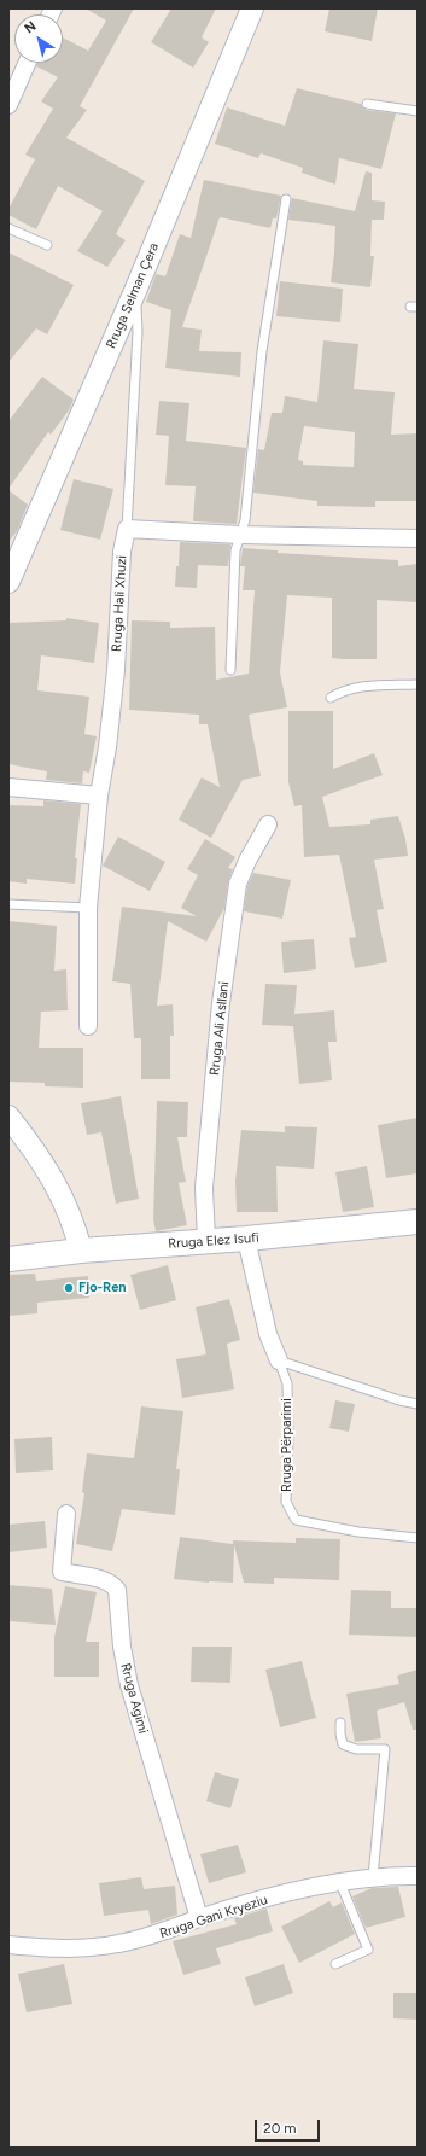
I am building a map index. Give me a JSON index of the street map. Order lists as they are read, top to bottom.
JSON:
{
  "streets": {
    "main road": ["Rruga Elez Isufi"],
    "street": [
      "Rruga Selman Çera",
      "Rruga Hali Xhuzi",
      "Rruga Ali Asllani",
      "Rruga Përparimi",
      "Rruga Agimi",
      "Rruga Gani Kryeziu"
    ]
  },
  "crossings": [
    ["Rruga Selman Çera", "Rruga Hali Xhuzi"],
    ["Rruga Ali Asllani", "Rruga Elez Isufi"],
    ["Rruga Elez Isufi", "Rruga Përparimi"],
    ["Rruga Agimi", "Rruga Gani Kryeziu"]
  ],
  "places": ["Fjo-Ren"],
  "scale_bar": "20 m",
  "north": "top left"
}
